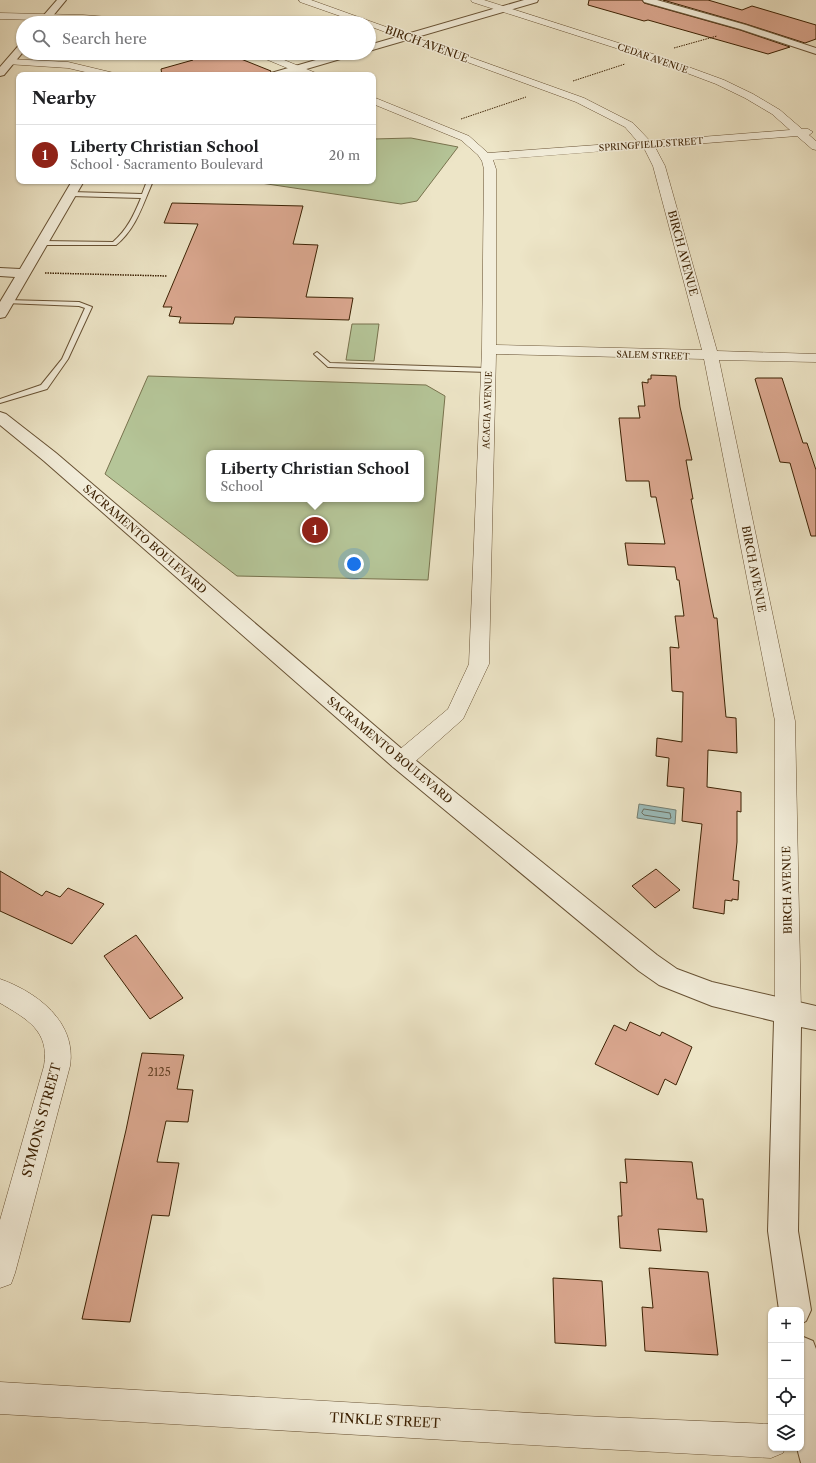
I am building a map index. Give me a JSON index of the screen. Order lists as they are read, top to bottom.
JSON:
{
  "streets": {
    "street": [
      "BIRCH AVENUE",
      "CEDAR AVENUE",
      "SPRINGFIELD STREET",
      "SALEM STREET",
      "ACACIA AVENUE",
      "SACRAMENTO BOULEVARD",
      "SYMONS STREET",
      "TINKLE STREET"
    ]
  },
  "crossings": [
    ["BIRCH AVENUE", "SPRINGFIELD STREET"],
    ["BIRCH AVENUE", "SALEM STREET"],
    ["BIRCH AVENUE", "SACRAMENTO BOULEVARD"],
    ["CEDAR AVENUE", "SPRINGFIELD STREET"],
    ["SPRINGFIELD STREET", "ACACIA AVENUE"],
    ["SALEM STREET", "ACACIA AVENUE"],
    ["ACACIA AVENUE", "SACRAMENTO BOULEVARD"]
  ],
  "house_numbers": ["2125"],
  "page": {
    "search": "Search here",
    "heading": "Nearby",
    "list": [
      {
        "mark": "1",
        "name": "Liberty Christian School",
        "note": "School · Sacramento Boulevard",
        "value": "20 m"
      }
    ],
    "popup": ["Liberty Christian School", "School"],
    "pins": "1",
    "map_buttons": ["+", "−"]
  }
}
